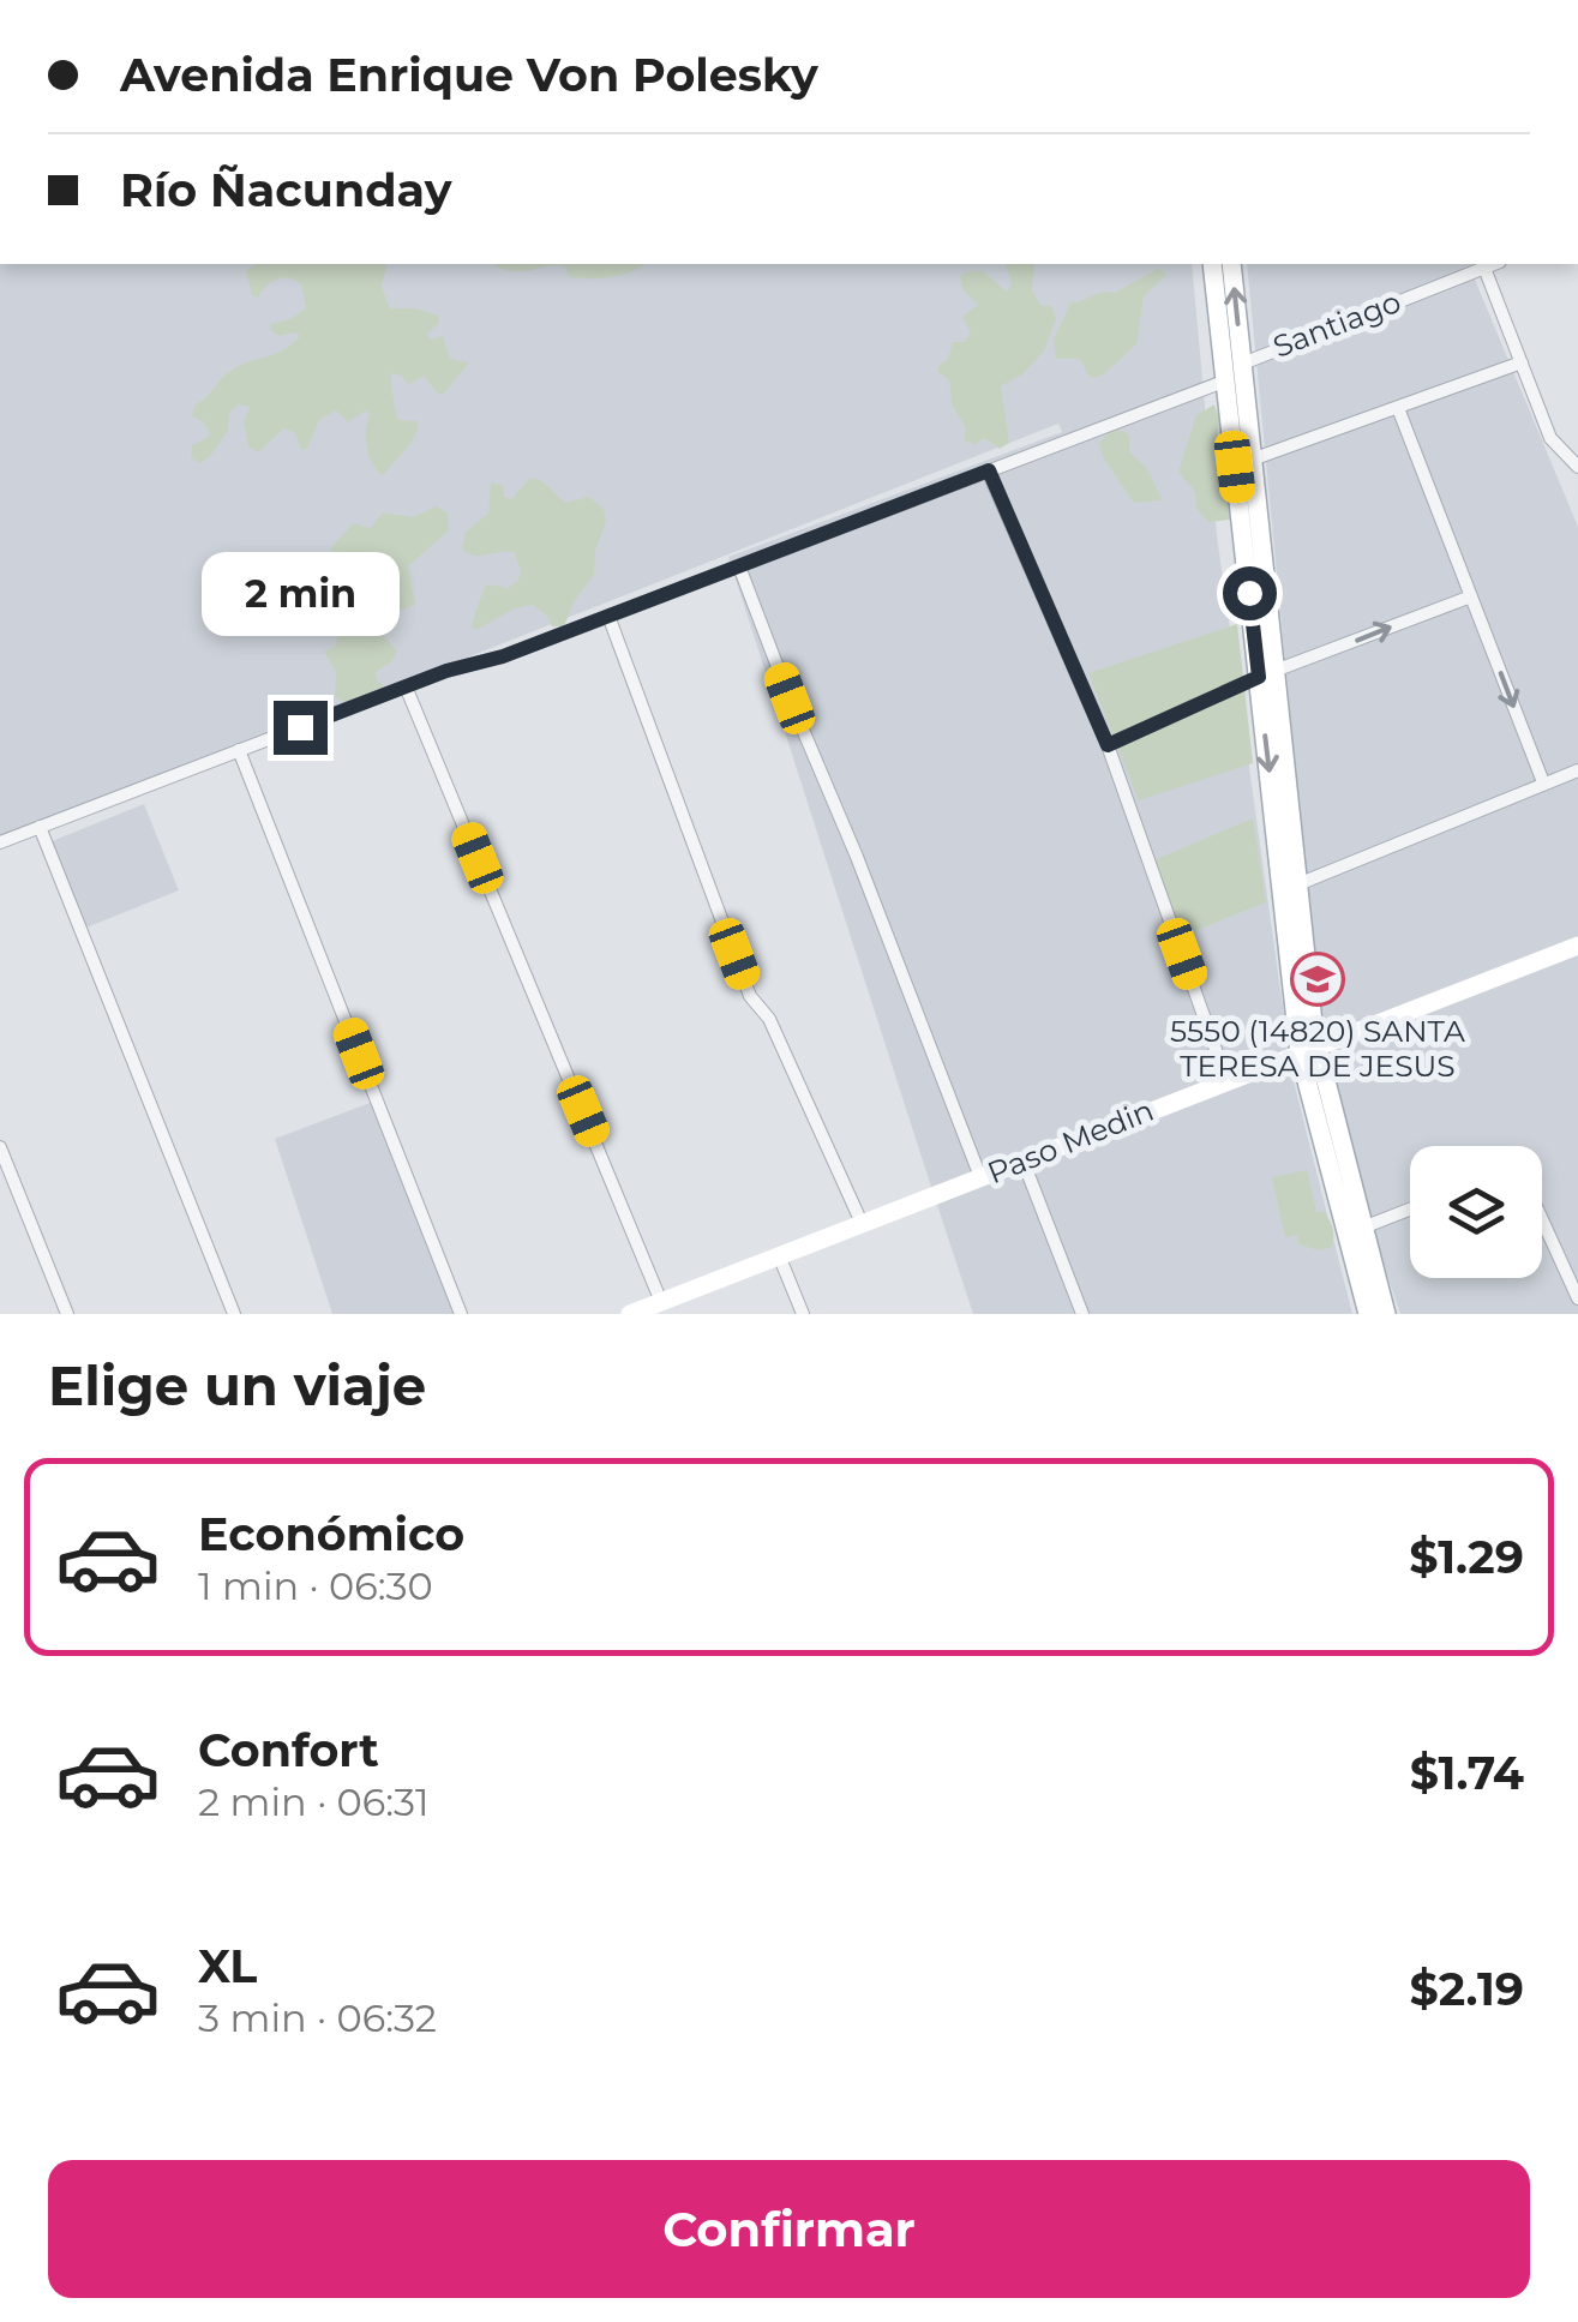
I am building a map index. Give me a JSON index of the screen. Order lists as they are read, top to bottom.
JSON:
{
  "streets": {
    "main road": ["Paso Medin"],
    "street": ["Santiago"]
  },
  "places": {
    "school or university": ["5550 (14820) SANTA TERESA DE JESUS"]
  },
  "page": {
    "banner": ["Avenida Enrique Von Polesky", "Río Ñacunday"],
    "bubble": "2 min",
    "heading": "Elige un viaje",
    "list": [
      {
        "name": "Económico",
        "note": "1 min · 06:30",
        "value": "$1.29"
      },
      {
        "name": "Confort",
        "note": "2 min · 06:31",
        "value": "$1.74"
      },
      {
        "name": "XL",
        "note": "3 min · 06:32",
        "value": "$2.19"
      }
    ],
    "buttons": "Confirmar"
  }
}
